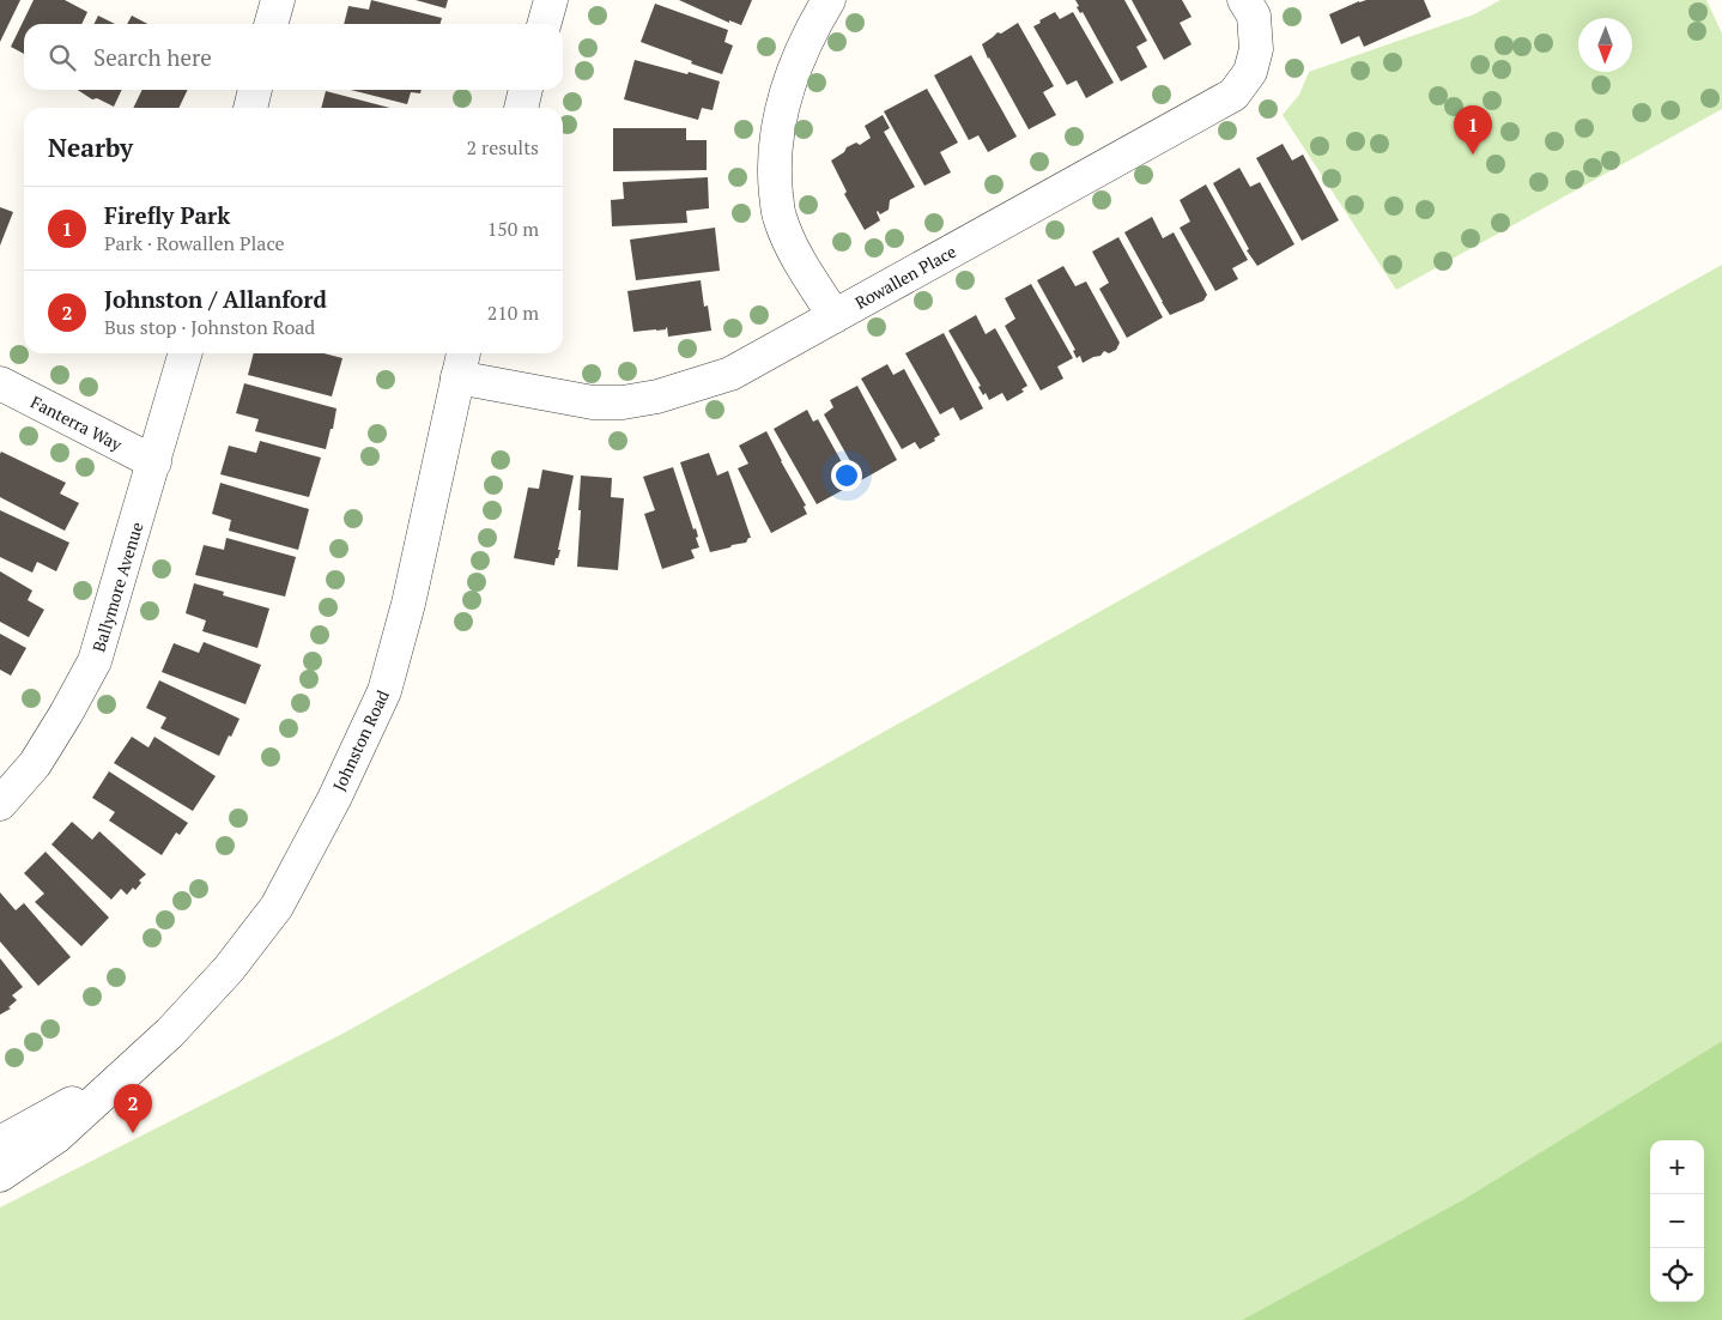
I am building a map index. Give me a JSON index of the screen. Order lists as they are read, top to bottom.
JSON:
{
  "streets": {
    "street": [
      "Rowallen Place",
      "Fanterra Way",
      "Ballymore Avenue",
      "Johnston Road"
    ]
  },
  "crossings": [
    ["Rowallen Place", "Johnston Road"],
    ["Fanterra Way", "Ballymore Avenue"]
  ],
  "north": "bottom",
  "page": {
    "search": "Search here",
    "pins": ["1", "2"],
    "heading": ["Nearby", "2 results"],
    "list": [
      {
        "mark": "1",
        "name": "Firefly Park",
        "note": "Park · Rowallen Place",
        "value": "150 m"
      },
      {
        "mark": "2",
        "name": "Johnston / Allanford",
        "note": "Bus stop · Johnston Road",
        "value": "210 m"
      }
    ],
    "map_buttons": ["+", "−"]
  }
}
